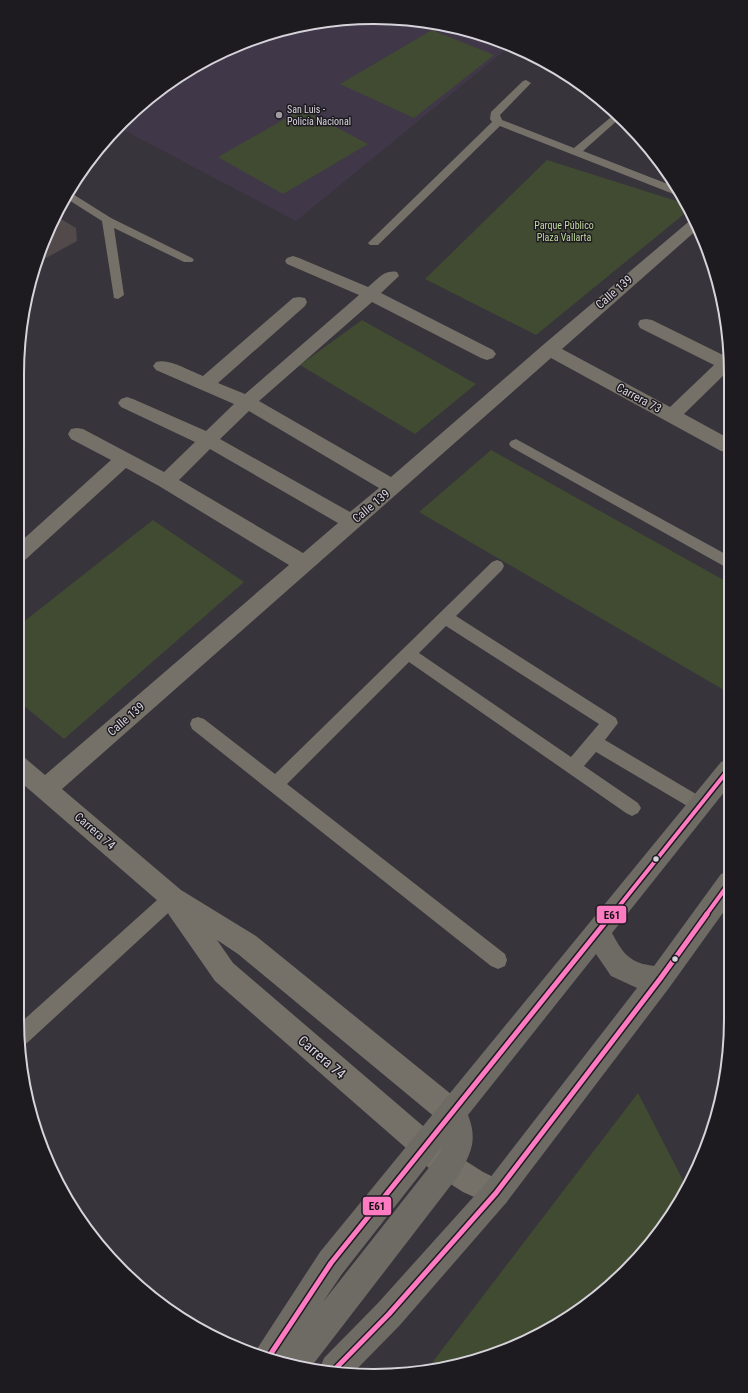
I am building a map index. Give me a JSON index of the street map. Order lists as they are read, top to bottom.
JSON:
{
  "streets": {
    "street": ["Calle 139", "Carrera 73", "Carrera 74"]
  },
  "crossings": [
    ["Calle 139", "Carrera 73"],
    ["Calle 139", "Carrera 74"]
  ],
  "parks": ["Parque Público Plaza Vallarta"],
  "places": ["San Luis - Policía Nacional"],
  "lines": ["transit line E61"]
}
